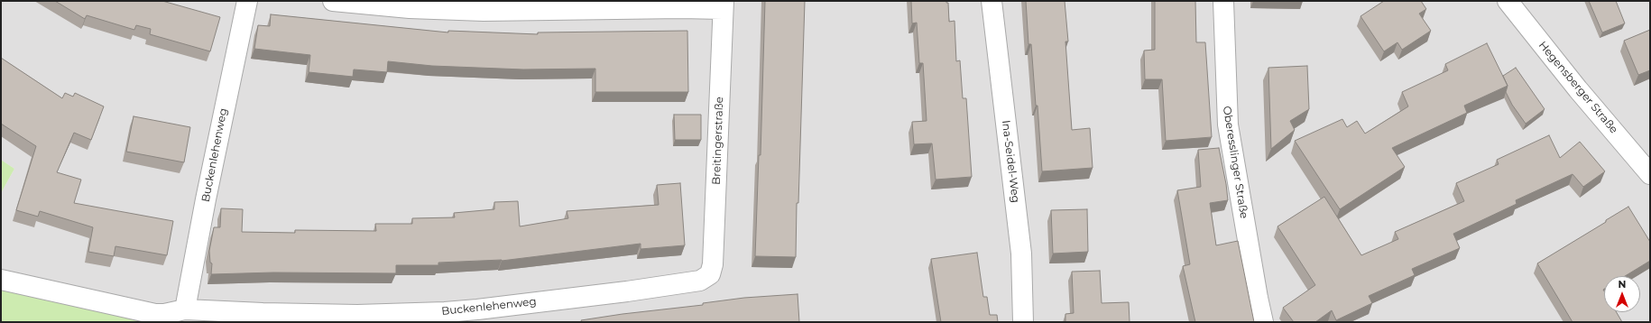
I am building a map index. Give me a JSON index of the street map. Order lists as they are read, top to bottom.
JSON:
{
  "streets": {
    "street": [
      "Hegensberger Straße",
      "Breitingerstraße",
      "Buckenlehenweg",
      "Ina-Seidel-Weg",
      "Oberesslinger Straße"
    ]
  },
  "crossings": [
    ["Breitingerstraße", "Buckenlehenweg"]
  ],
  "north": "top"
}
